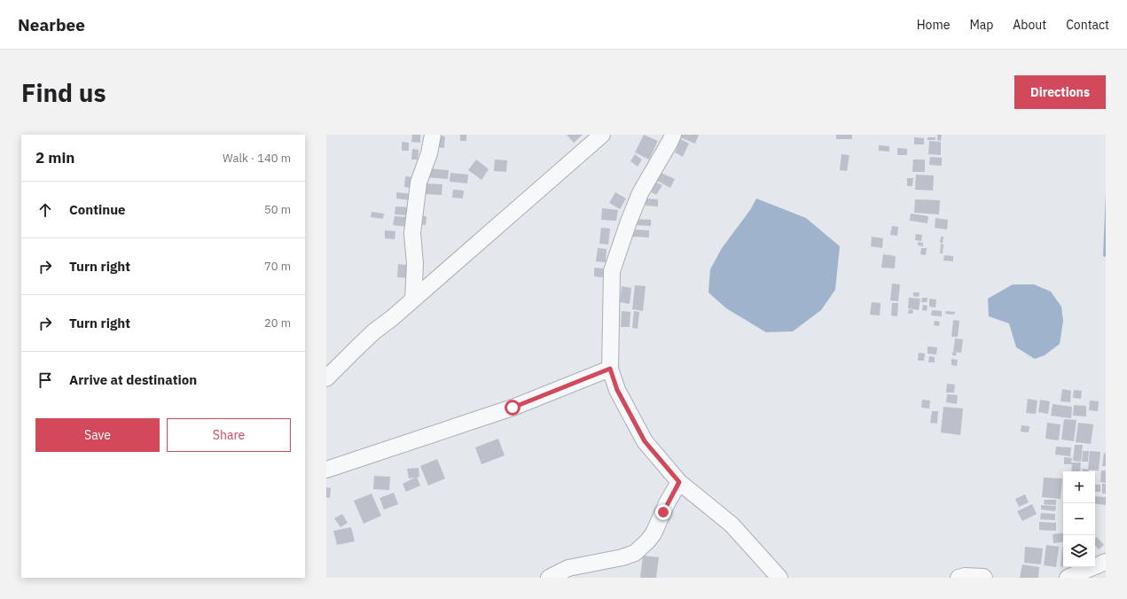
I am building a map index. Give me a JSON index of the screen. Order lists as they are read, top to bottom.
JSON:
{
  "page": {
    "header": "Nearbee",
    "nav": [
      "Home",
      "Map",
      "About",
      "Contact"
    ],
    "buttons": [
      "Directions",
      ["Save", "Share"]
    ],
    "title": "Find us",
    "heading": ["2 min", "Walk · 140 m"],
    "list": [
      ["Continue", "50 m"],
      ["Turn right", "70 m"],
      ["Turn right", "20 m"],
      "Arrive at destination"
    ],
    "map_buttons": ["+", "−"]
  }
}
